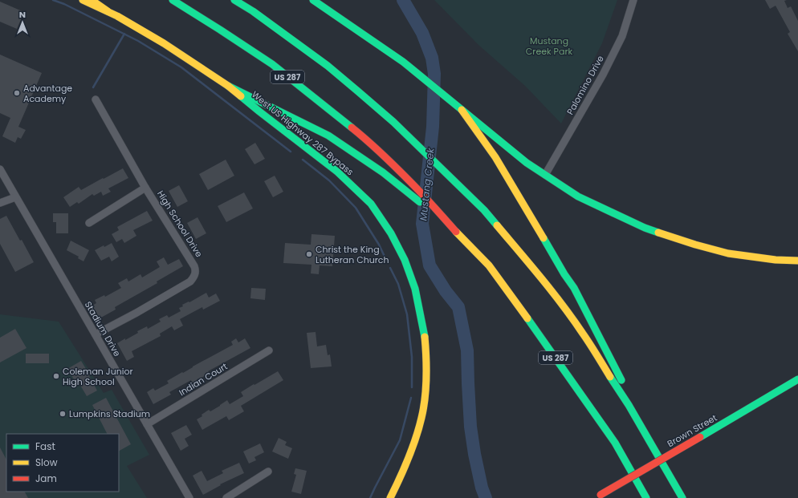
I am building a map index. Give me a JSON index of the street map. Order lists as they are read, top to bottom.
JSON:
{
  "streets": {
    "main road": ["US 287", "West US Highway 287 Bypass", "Brown Street"],
    "street": [
      "Palomino Drive",
      "High School Drive",
      "Stadium Drive",
      "Indian Court"
    ]
  },
  "crossings": [
    ["High School Drive", "Stadium Drive"],
    ["Stadium Drive", "Indian Court"]
  ],
  "water": ["Mustang Creek"],
  "parks": ["Mustang Creek Park"],
  "places": [
    "Advantage Academy",
    "Christ the King Lutheran Church",
    "Coleman Junior High School",
    "Lumpkins Stadium"
  ],
  "legend": ["Fast", "Slow", "Jam"],
  "north": "top"
}
